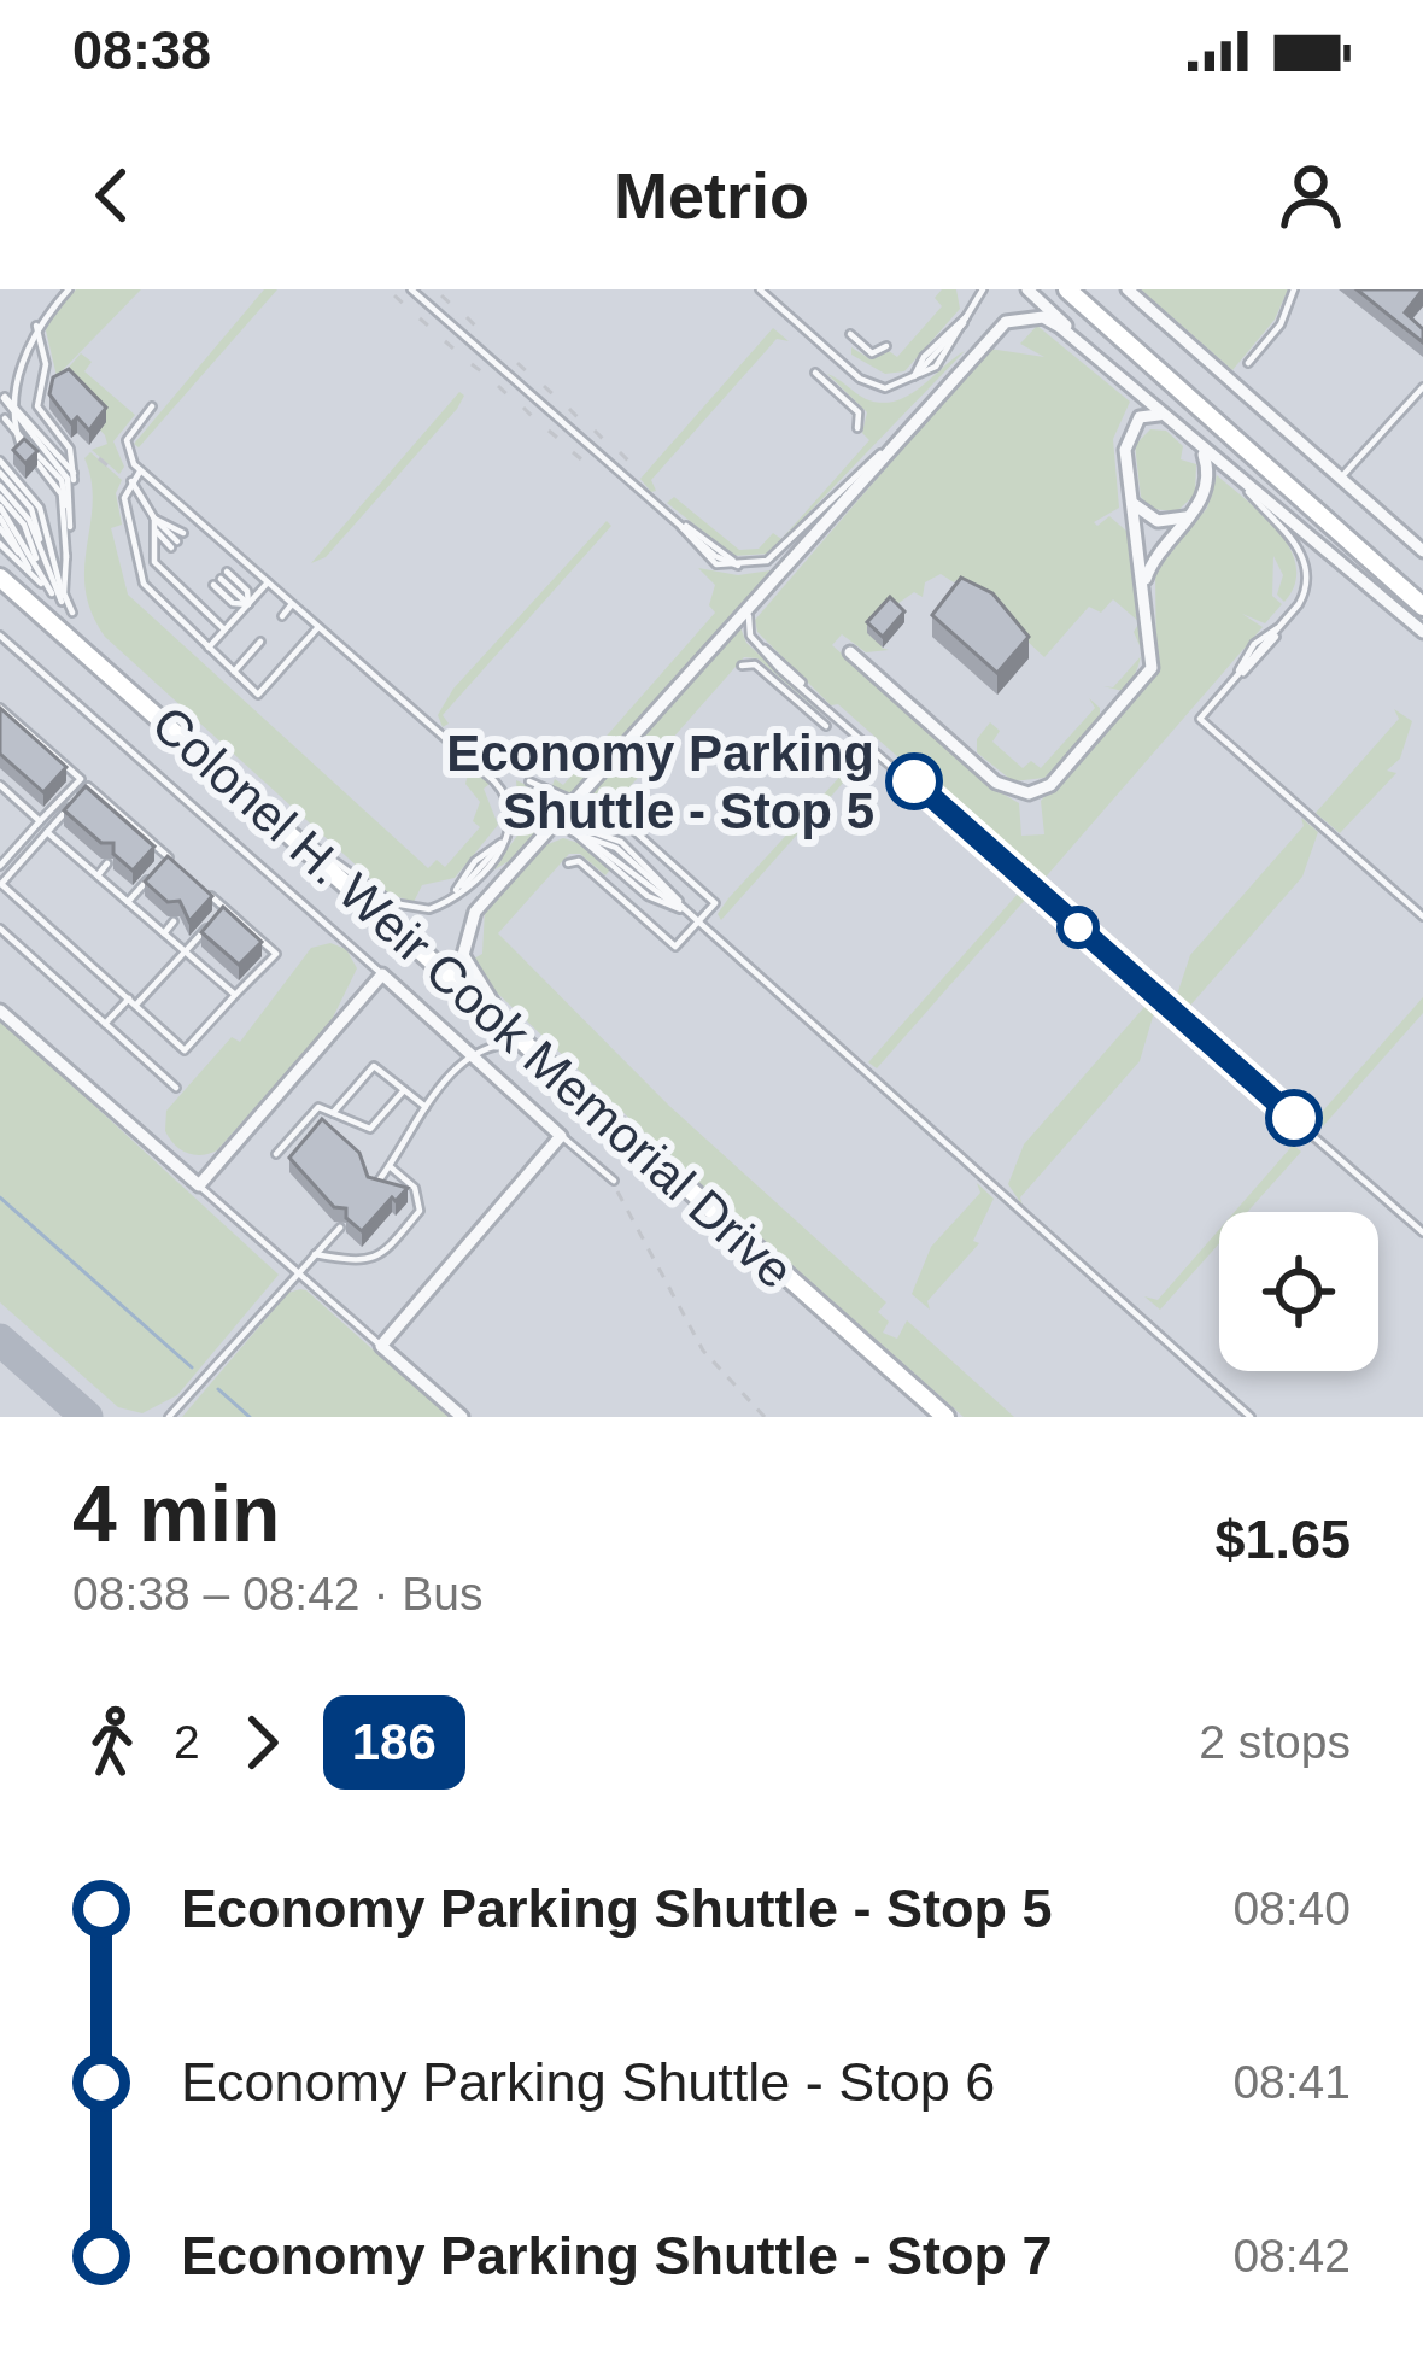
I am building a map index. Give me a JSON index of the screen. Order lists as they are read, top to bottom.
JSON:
{
  "streets": {
    "street": ["Colonel H. Weir Cook Memorial Drive"]
  },
  "places": ["Economy Parking Shuttle - Stop 5"],
  "lines": ["bus line 186"],
  "page": {
    "status": "08:38",
    "header": "Metrio",
    "heading": ["4 min", "08:38 – 08:42 · Bus", "$1.65"],
    "legs": ["2", "186", "2 stops"],
    "list": [
      {
        "name": "Economy Parking Shuttle - Stop 5",
        "value": "08:40"
      },
      {
        "name": "Economy Parking Shuttle - Stop 6",
        "value": "08:41"
      },
      {
        "name": "Economy Parking Shuttle - Stop 7",
        "value": "08:42"
      }
    ]
  }
}
